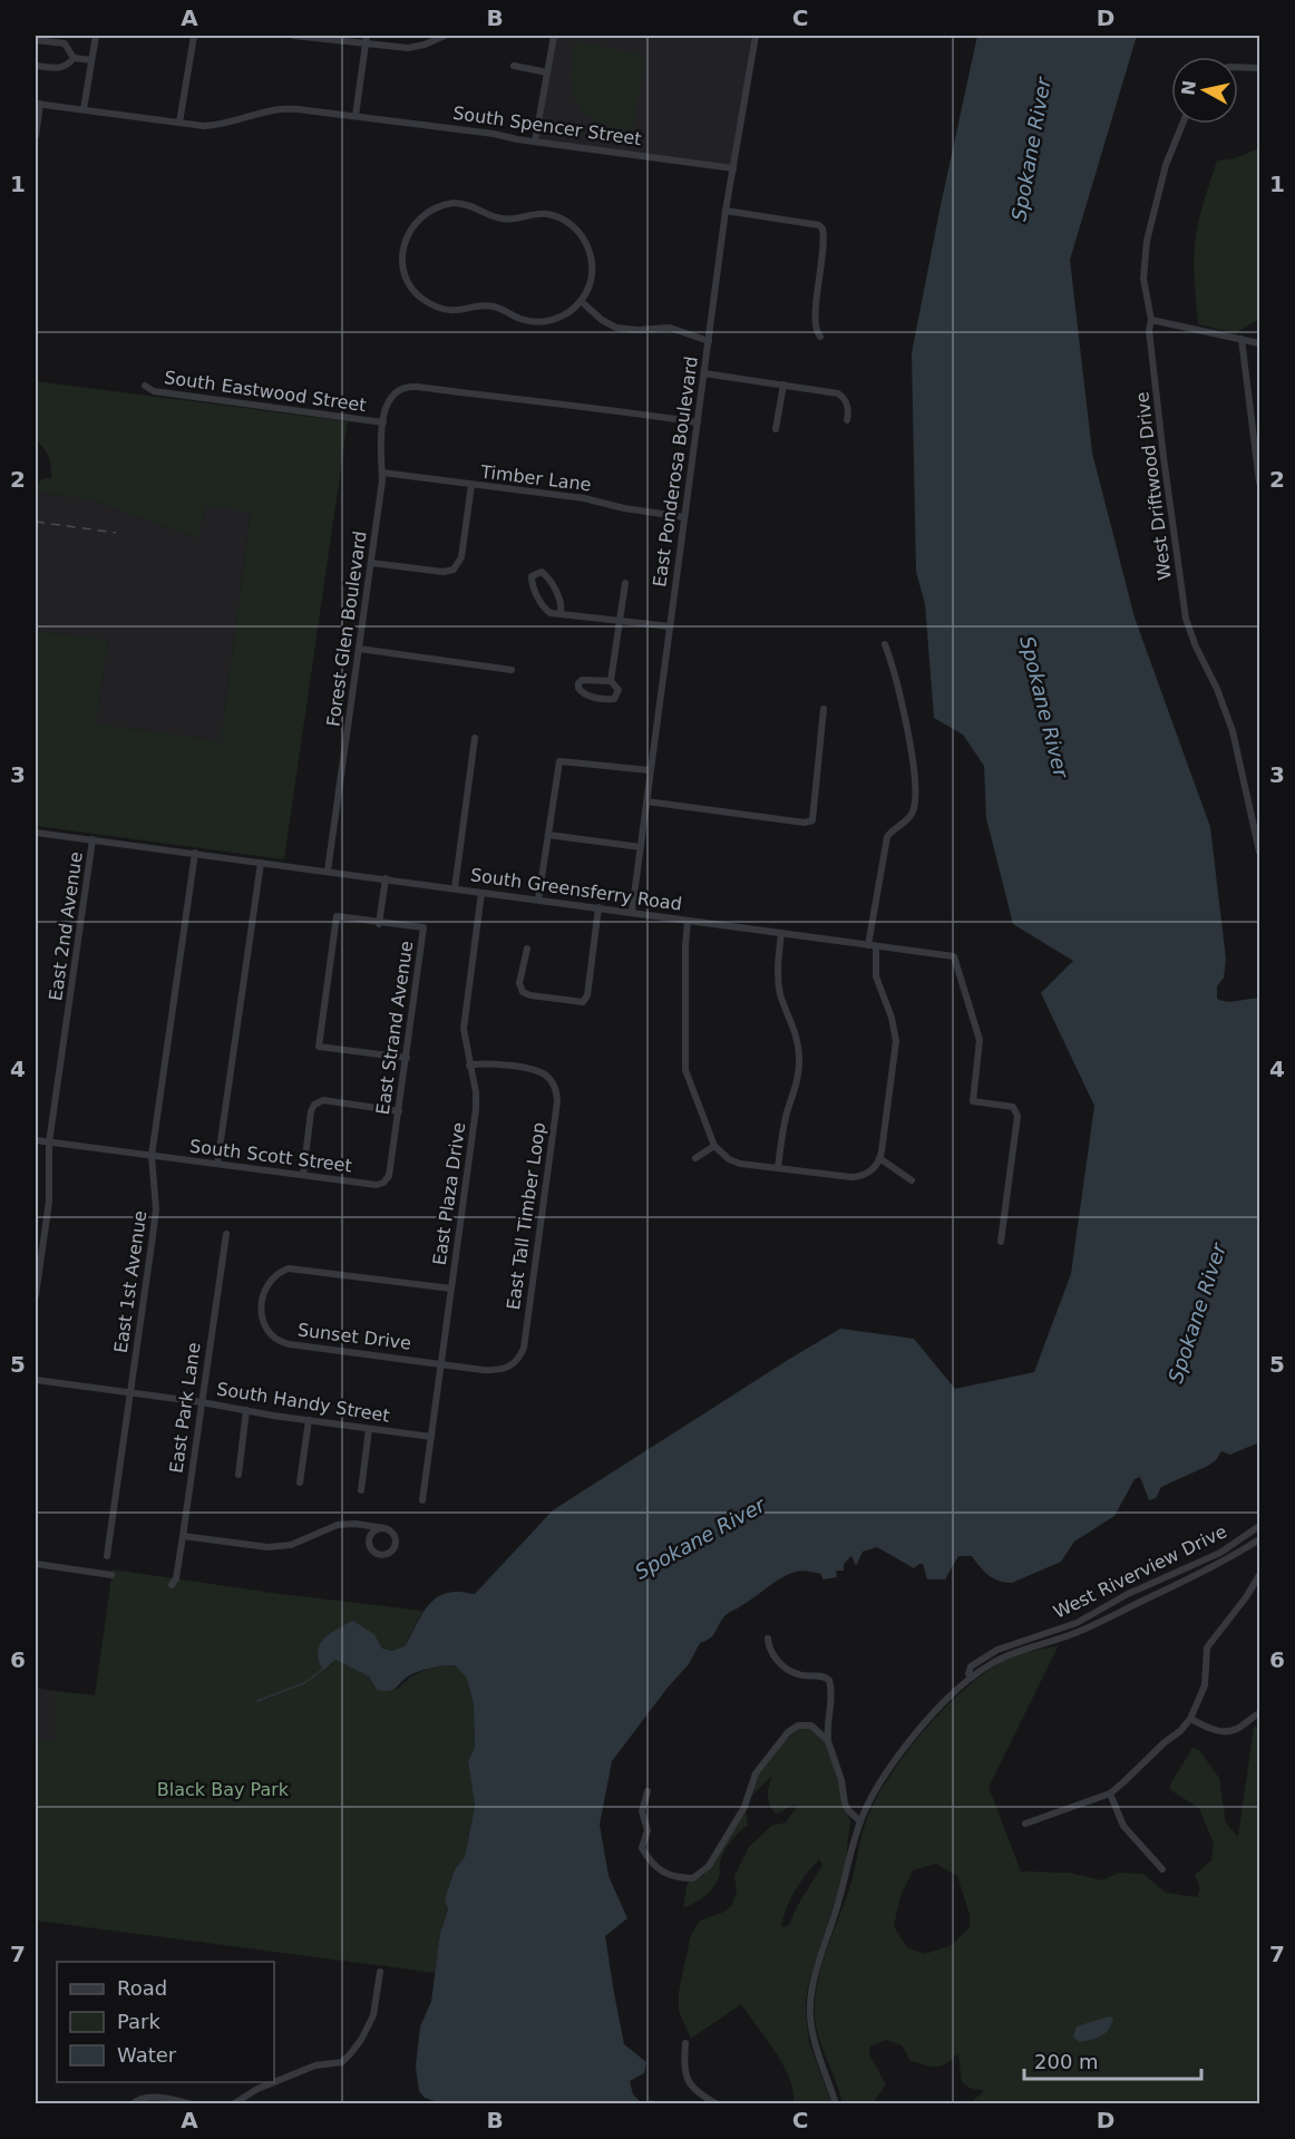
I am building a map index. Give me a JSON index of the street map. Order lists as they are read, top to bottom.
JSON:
{
  "streets": {
    "street": [
      "South Spencer Street",
      "South Eastwood Street",
      "East Ponderosa Boulevard",
      "Timber Lane",
      "West Driftwood Drive",
      "Forest Glen Boulevard",
      "South Greensferry Road",
      "East 2nd Avenue",
      "East Strand Avenue",
      "South Scott Street",
      "East Plaza Drive",
      "East Tall Timber Loop",
      "East 1st Avenue",
      "Sunset Drive",
      "South Handy Street",
      "East Park Lane",
      "West Riverview Drive"
    ]
  },
  "crossings": [
    ["South Spencer Street", "East Ponderosa Boulevard"],
    ["South Eastwood Street", "Forest Glen Boulevard"],
    ["East Ponderosa Boulevard", "Timber Lane"],
    ["East Ponderosa Boulevard", "Forest Glen Boulevard"],
    ["East Ponderosa Boulevard", "South Greensferry Road"],
    ["Timber Lane", "Forest Glen Boulevard"],
    ["Forest Glen Boulevard", "South Greensferry Road"],
    ["South Greensferry Road", "East 2nd Avenue"],
    ["South Greensferry Road", "East Strand Avenue"],
    ["South Greensferry Road", "East Plaza Drive"],
    ["South Greensferry Road", "East 1st Avenue"],
    ["East 2nd Avenue", "South Scott Street"],
    ["East Strand Avenue", "South Scott Street"],
    ["South Scott Street", "East 1st Avenue"],
    ["East Plaza Drive", "East Tall Timber Loop"],
    ["East Plaza Drive", "Sunset Drive"],
    ["East Plaza Drive", "South Handy Street"],
    ["East Tall Timber Loop", "Sunset Drive"],
    ["East 1st Avenue", "South Handy Street"],
    ["South Handy Street", "East Park Lane"]
  ],
  "water": ["Spokane River"],
  "parks": ["Black Bay Park"],
  "legend": ["Road", "Park", "Water"],
  "scale_bar": "200 m",
  "north": "left",
  "grid": {
    "columns": [
      "A",
      "B",
      "C",
      "D"
    ],
    "rows": [
      "1",
      "2",
      "3",
      "4",
      "5",
      "6",
      "7"
    ]
  }
}
